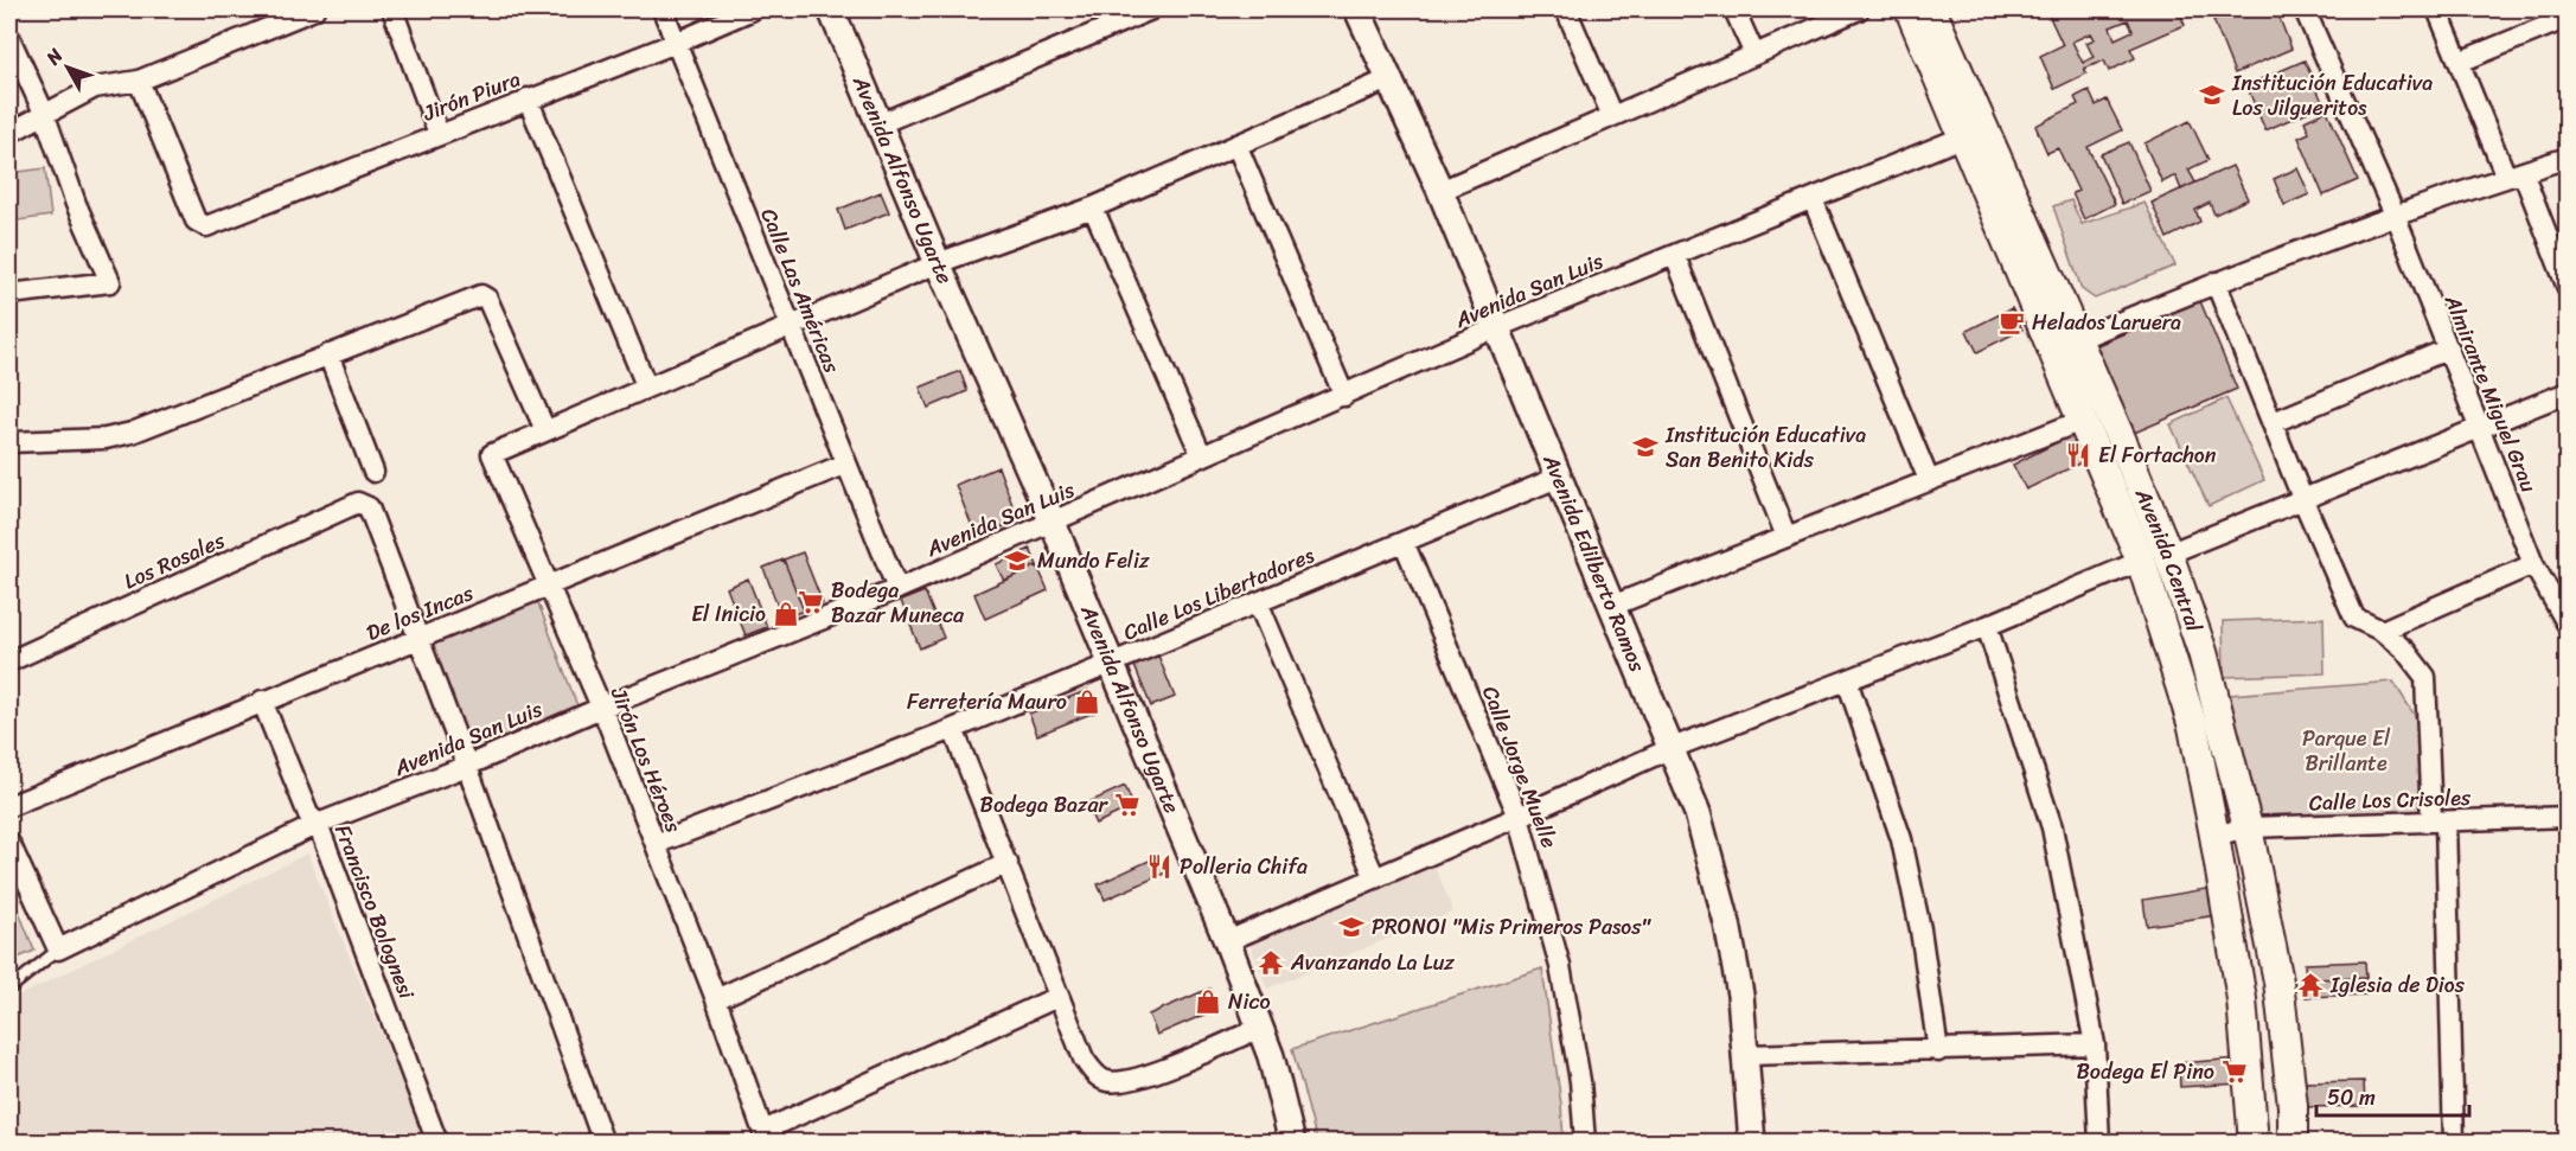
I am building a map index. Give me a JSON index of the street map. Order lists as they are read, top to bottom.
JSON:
{
  "streets": {
    "main road": ["Avenida Central"],
    "street": [
      "Jirón Piura",
      "Avenida Alfonso Ugarte",
      "Calle Las Américas",
      "Avenida San Luis",
      "Almirante Miguel Grau",
      "Los Rosales",
      "Avenida Edilberto Ramos",
      "Calle Los Libertadores",
      "De los Incas",
      "Jirón Los Héroes",
      "Calle Jorge Muelle",
      "Calle Los Crisoles",
      "Francisco Bolognesi"
    ]
  },
  "crossings": [
    ["Jirón Piura", "Calle Las Américas"],
    ["Avenida Alfonso Ugarte", "Avenida San Luis"],
    ["Avenida Alfonso Ugarte", "Calle Los Libertadores"],
    ["Calle Las Américas", "Avenida San Luis"],
    ["Calle Las Américas", "De los Incas"],
    ["Avenida San Luis", "Avenida Central"],
    ["Avenida San Luis", "Avenida Edilberto Ramos"],
    ["Avenida San Luis", "Jirón Los Héroes"],
    ["Avenida San Luis", "Francisco Bolognesi"],
    ["Avenida Central", "Calle Los Crisoles"],
    ["Los Rosales", "De los Incas"],
    ["Avenida Edilberto Ramos", "Calle Los Libertadores"],
    ["Calle Los Libertadores", "Jirón Los Héroes"],
    ["Calle Los Libertadores", "Calle Jorge Muelle"],
    ["De los Incas", "Jirón Los Héroes"],
    ["De los Incas", "Francisco Bolognesi"]
  ],
  "parks": ["Parque El Brillante"],
  "places": {
    "school or university": [
      "Institución Educativa Los Jilgueritos",
      "Institución Educativa San Benito Kids",
      "Mundo Feliz",
      "PRONOI \"Mis Primeros Pasos\""
    ],
    "cafe": ["Helados Laruera"],
    "restaurant": ["El Fortachon", "Polleria Chifa"],
    "supermarket": ["Bodega Bazar Muneca", "Bodega Bazar", "Bodega El Pino"],
    "shop": ["El Inicio", "Ferretería Mauro", "Nico"],
    "temple": ["Avanzando La Luz", "Iglesia de Dios"]
  },
  "scale_bar": "50 m",
  "north": "top left"
}
